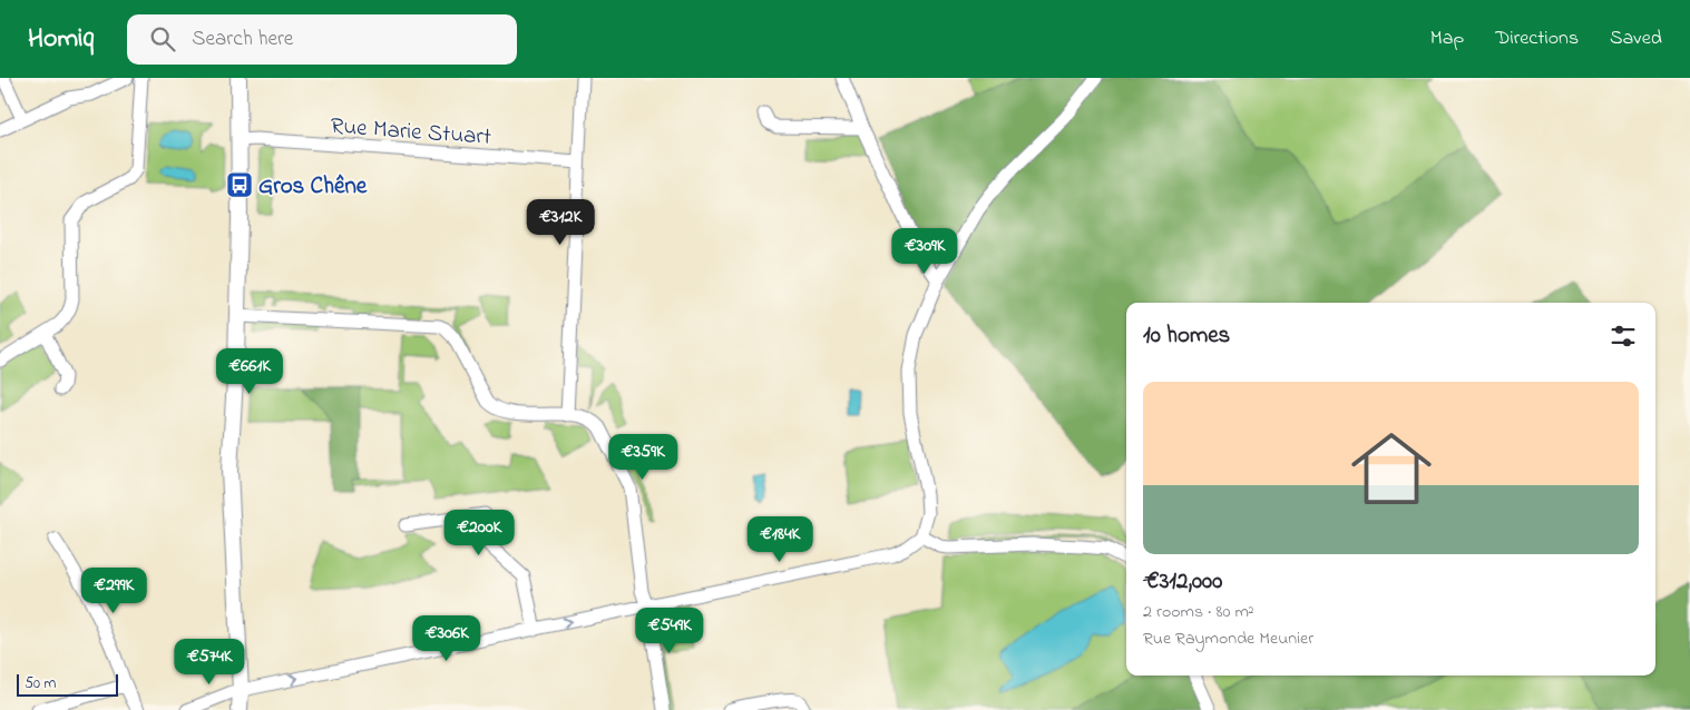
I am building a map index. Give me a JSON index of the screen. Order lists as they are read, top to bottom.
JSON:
{
  "streets": {
    "street": ["Rue Marie Stuart"]
  },
  "places": {
    "bus stop": ["Gros Chêne"]
  },
  "scale_bar": "50 m",
  "page": {
    "header": "Homiq",
    "search": "Search here",
    "nav": ["Map", "Directions", "Saved"],
    "price": [
      "€312K",
      "€309K",
      "€661K",
      "€359K",
      "€200K",
      "€184K",
      "€299K",
      "€549K",
      "€306K",
      "€574K"
    ],
    "heading": "10 homes",
    "list": [
      {
        "name": "€312,000",
        "note": "2 rooms · 80 m² · Rue Raymonde Meunier"
      }
    ],
    "scale": "50 m"
  }
}
